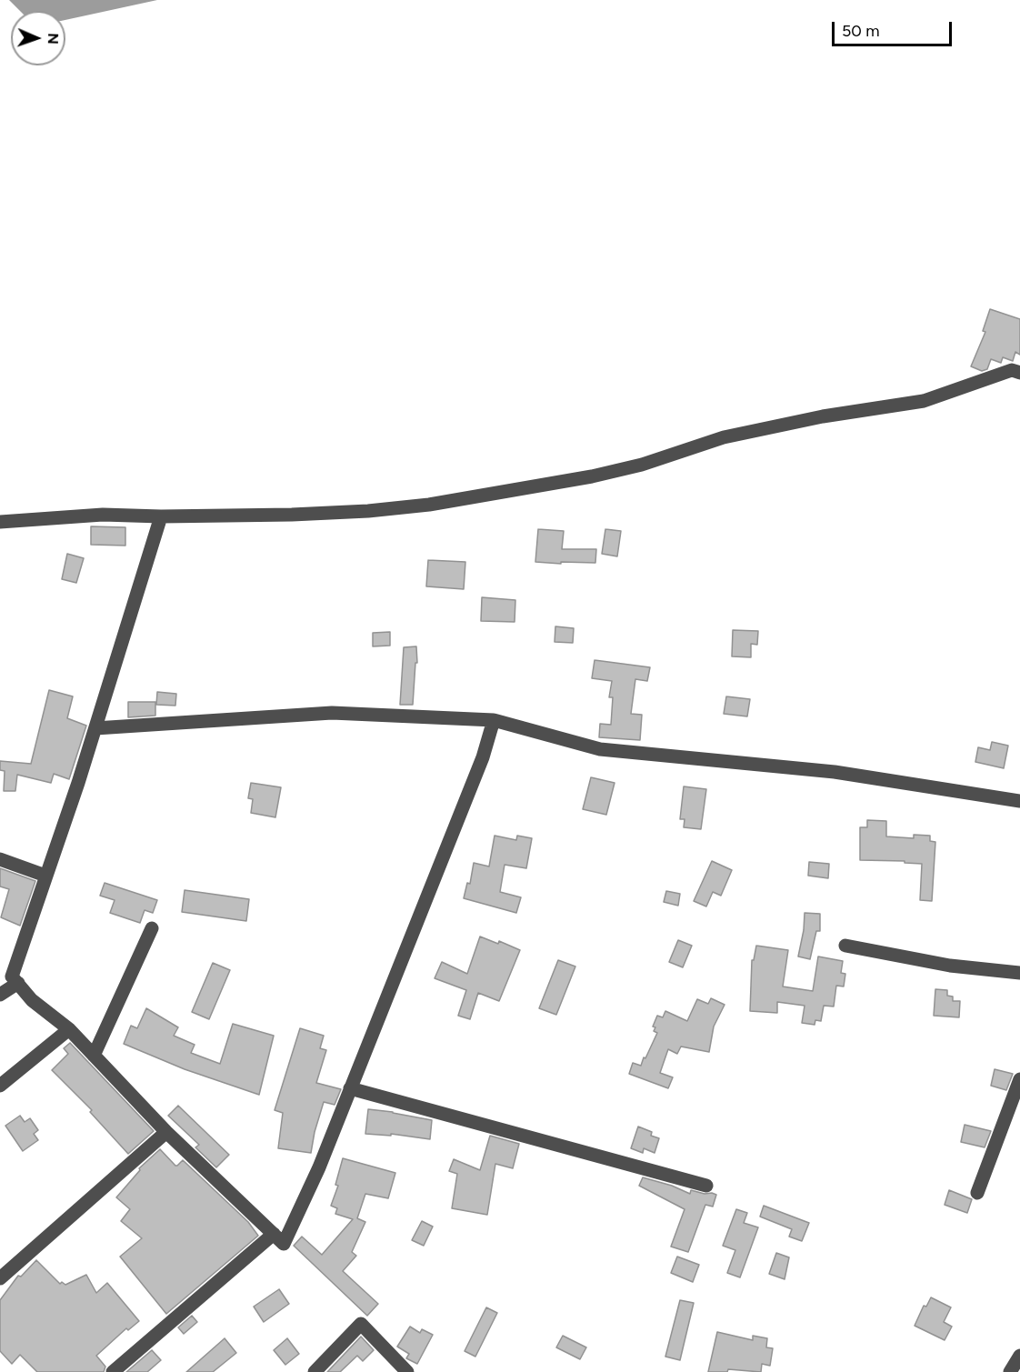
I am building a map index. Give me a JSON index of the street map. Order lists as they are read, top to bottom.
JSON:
{
  "scale_bar": "50 m",
  "north": "right"
}
